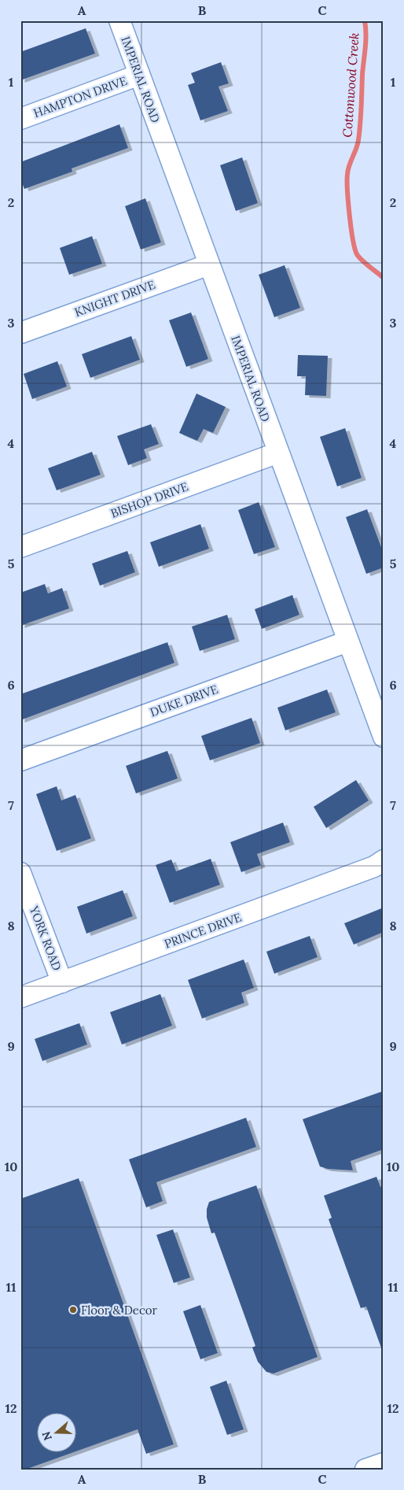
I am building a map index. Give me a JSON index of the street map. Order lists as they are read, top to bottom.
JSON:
{
  "streets": {
    "street": [
      "IMPERIAL ROAD",
      "HAMPTON DRIVE",
      "KNIGHT DRIVE",
      "BISHOP DRIVE",
      "DUKE DRIVE",
      "PRINCE DRIVE",
      "YORK ROAD"
    ]
  },
  "crossings": [
    ["IMPERIAL ROAD", "HAMPTON DRIVE"],
    ["IMPERIAL ROAD", "KNIGHT DRIVE"],
    ["IMPERIAL ROAD", "BISHOP DRIVE"],
    ["IMPERIAL ROAD", "DUKE DRIVE"],
    ["PRINCE DRIVE", "YORK ROAD"]
  ],
  "water": ["Cottonwood Creek"],
  "places": ["Floor & Decor"],
  "north": "left",
  "grid": {
    "columns": ["A", "B", "C"],
    "rows": [
      "1",
      "2",
      "3",
      "4",
      "5",
      "6",
      "7",
      "8",
      "9",
      "10",
      "11",
      "12"
    ]
  }
}
